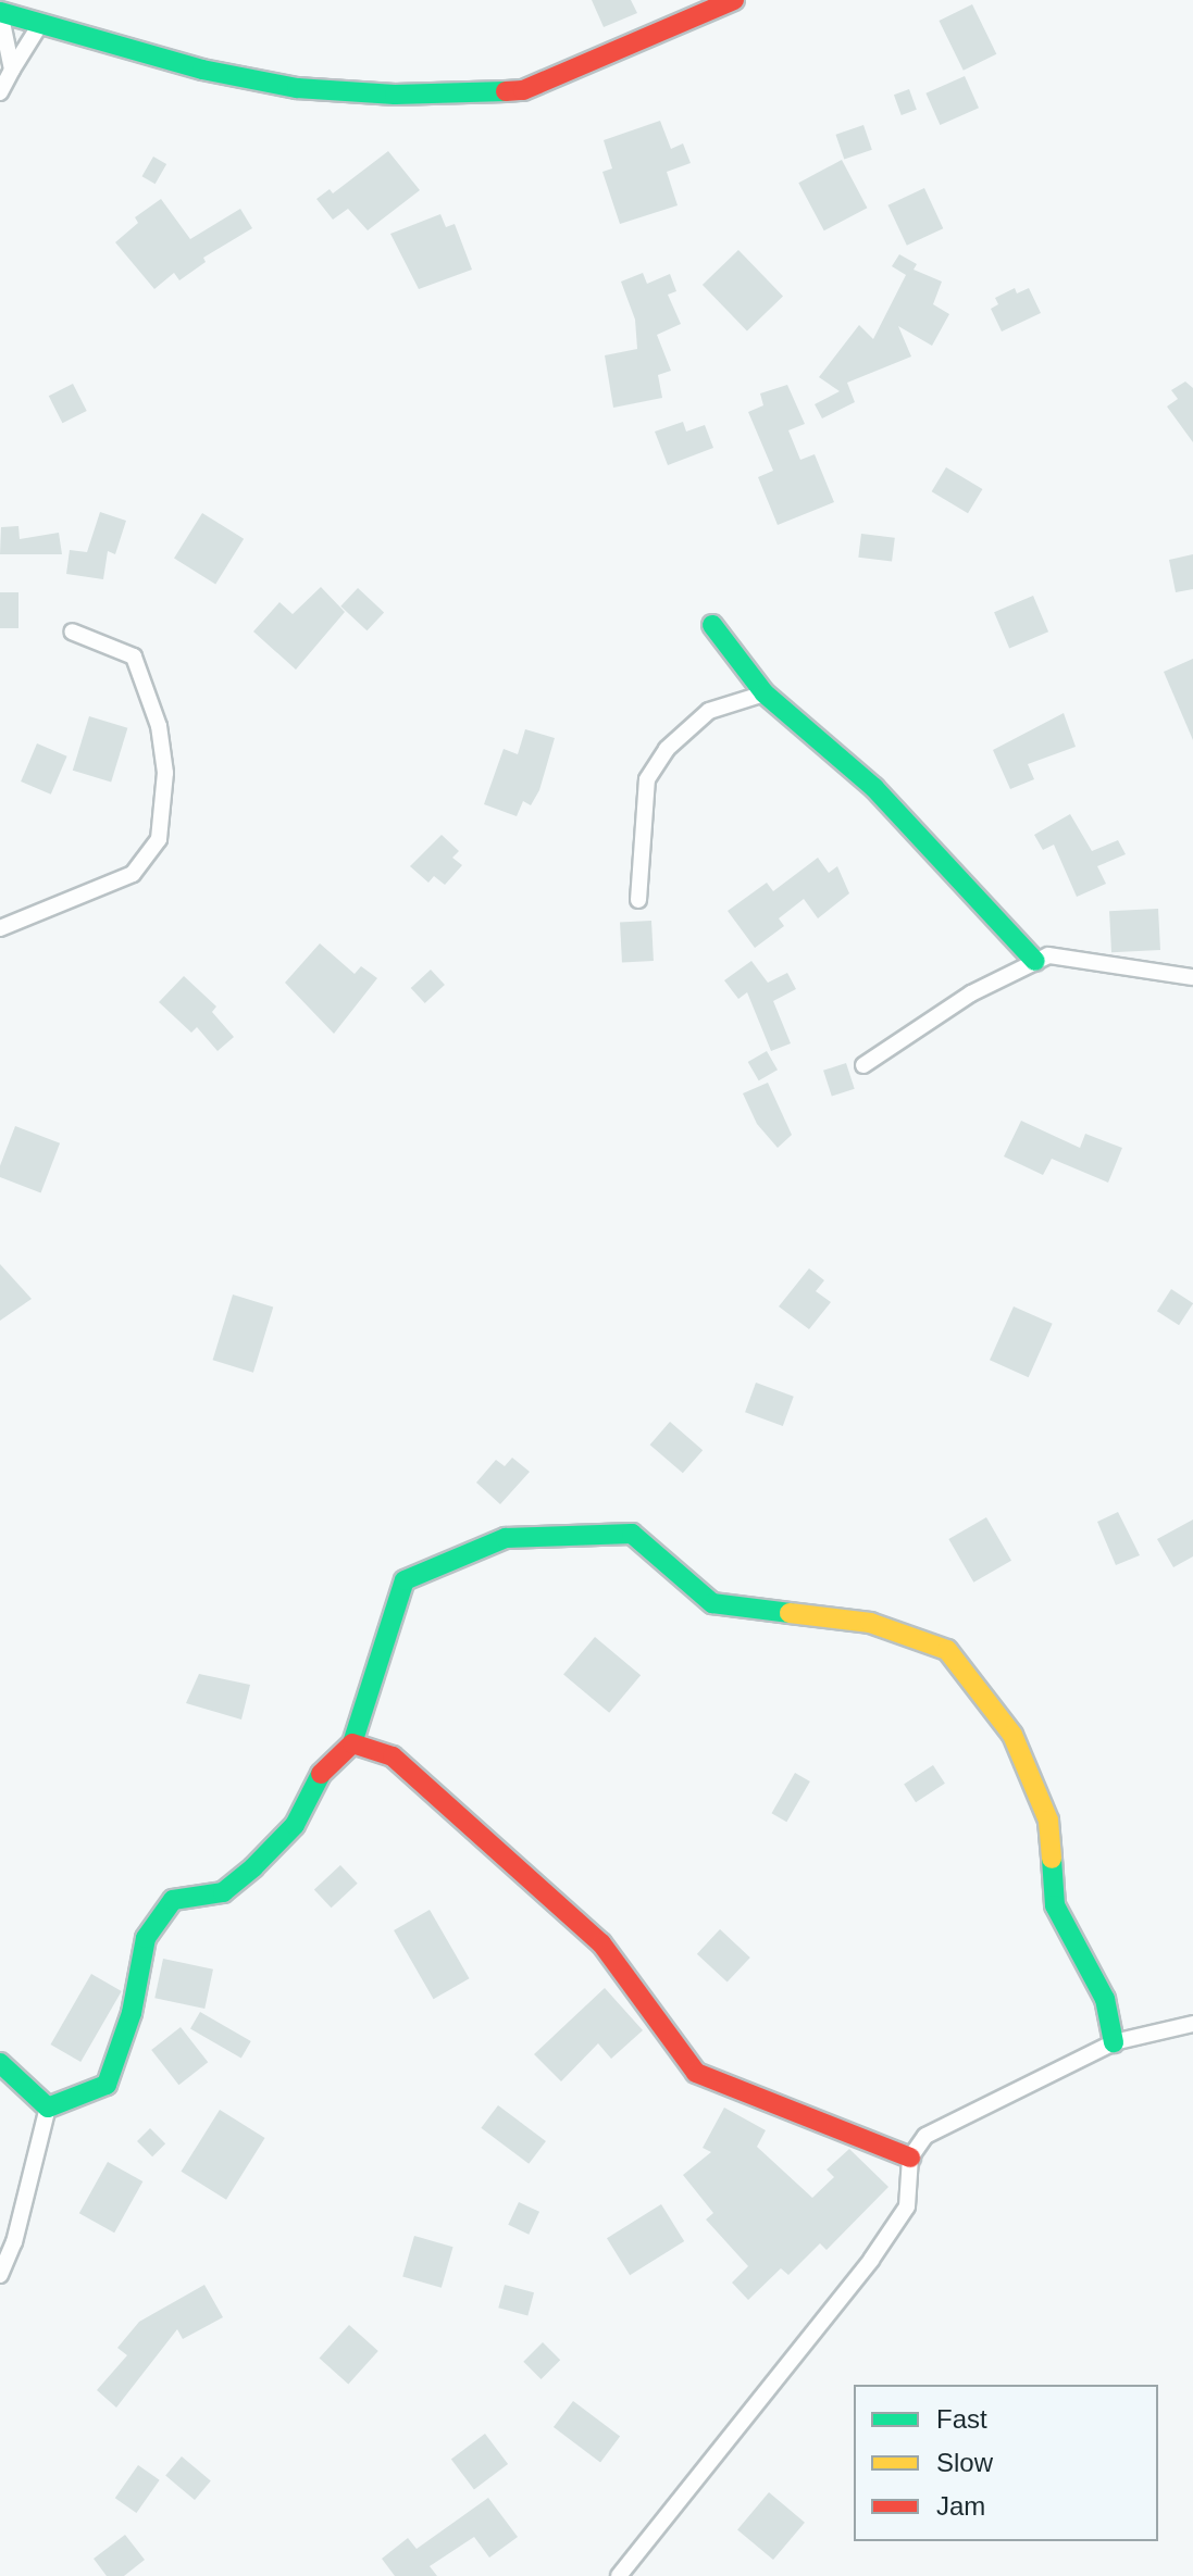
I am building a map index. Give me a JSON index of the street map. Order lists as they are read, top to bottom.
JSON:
{
  "legend": ["Fast", "Slow", "Jam"]
}
